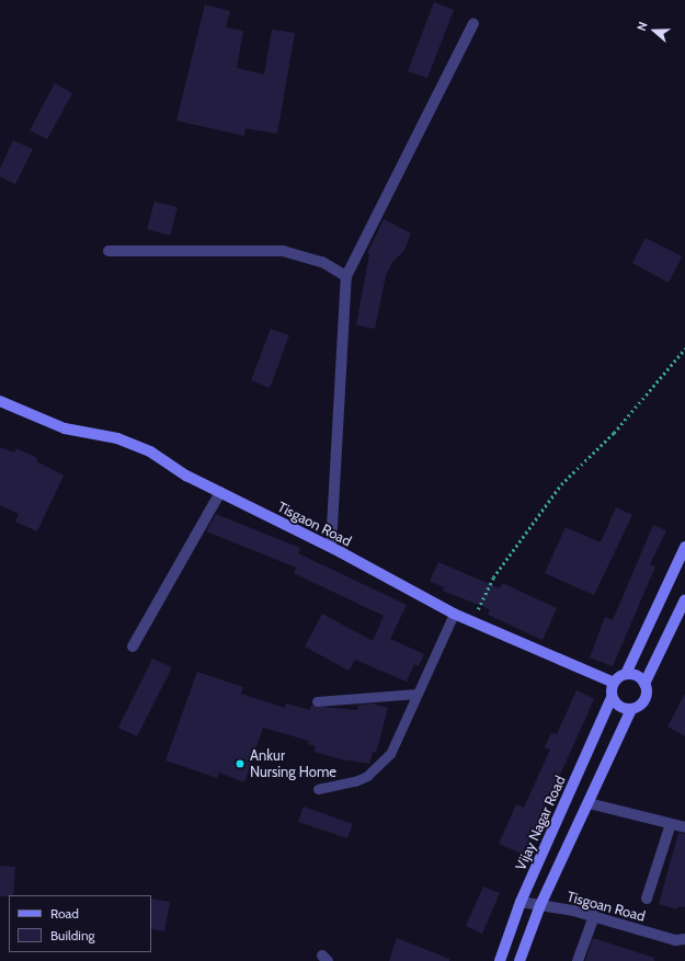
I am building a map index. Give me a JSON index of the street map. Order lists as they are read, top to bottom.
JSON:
{
  "streets": {
    "main road": ["Tisgaon Road", "Vijay Nagar Road"],
    "street": ["Tisgoan Road"]
  },
  "crossings": [
    ["Tisgaon Road", "Vijay Nagar Road"],
    ["Vijay Nagar Road", "Tisgoan Road"]
  ],
  "places": ["Ankur Nursing Home"],
  "legend": ["Road", "Building"],
  "north": "left"
}
